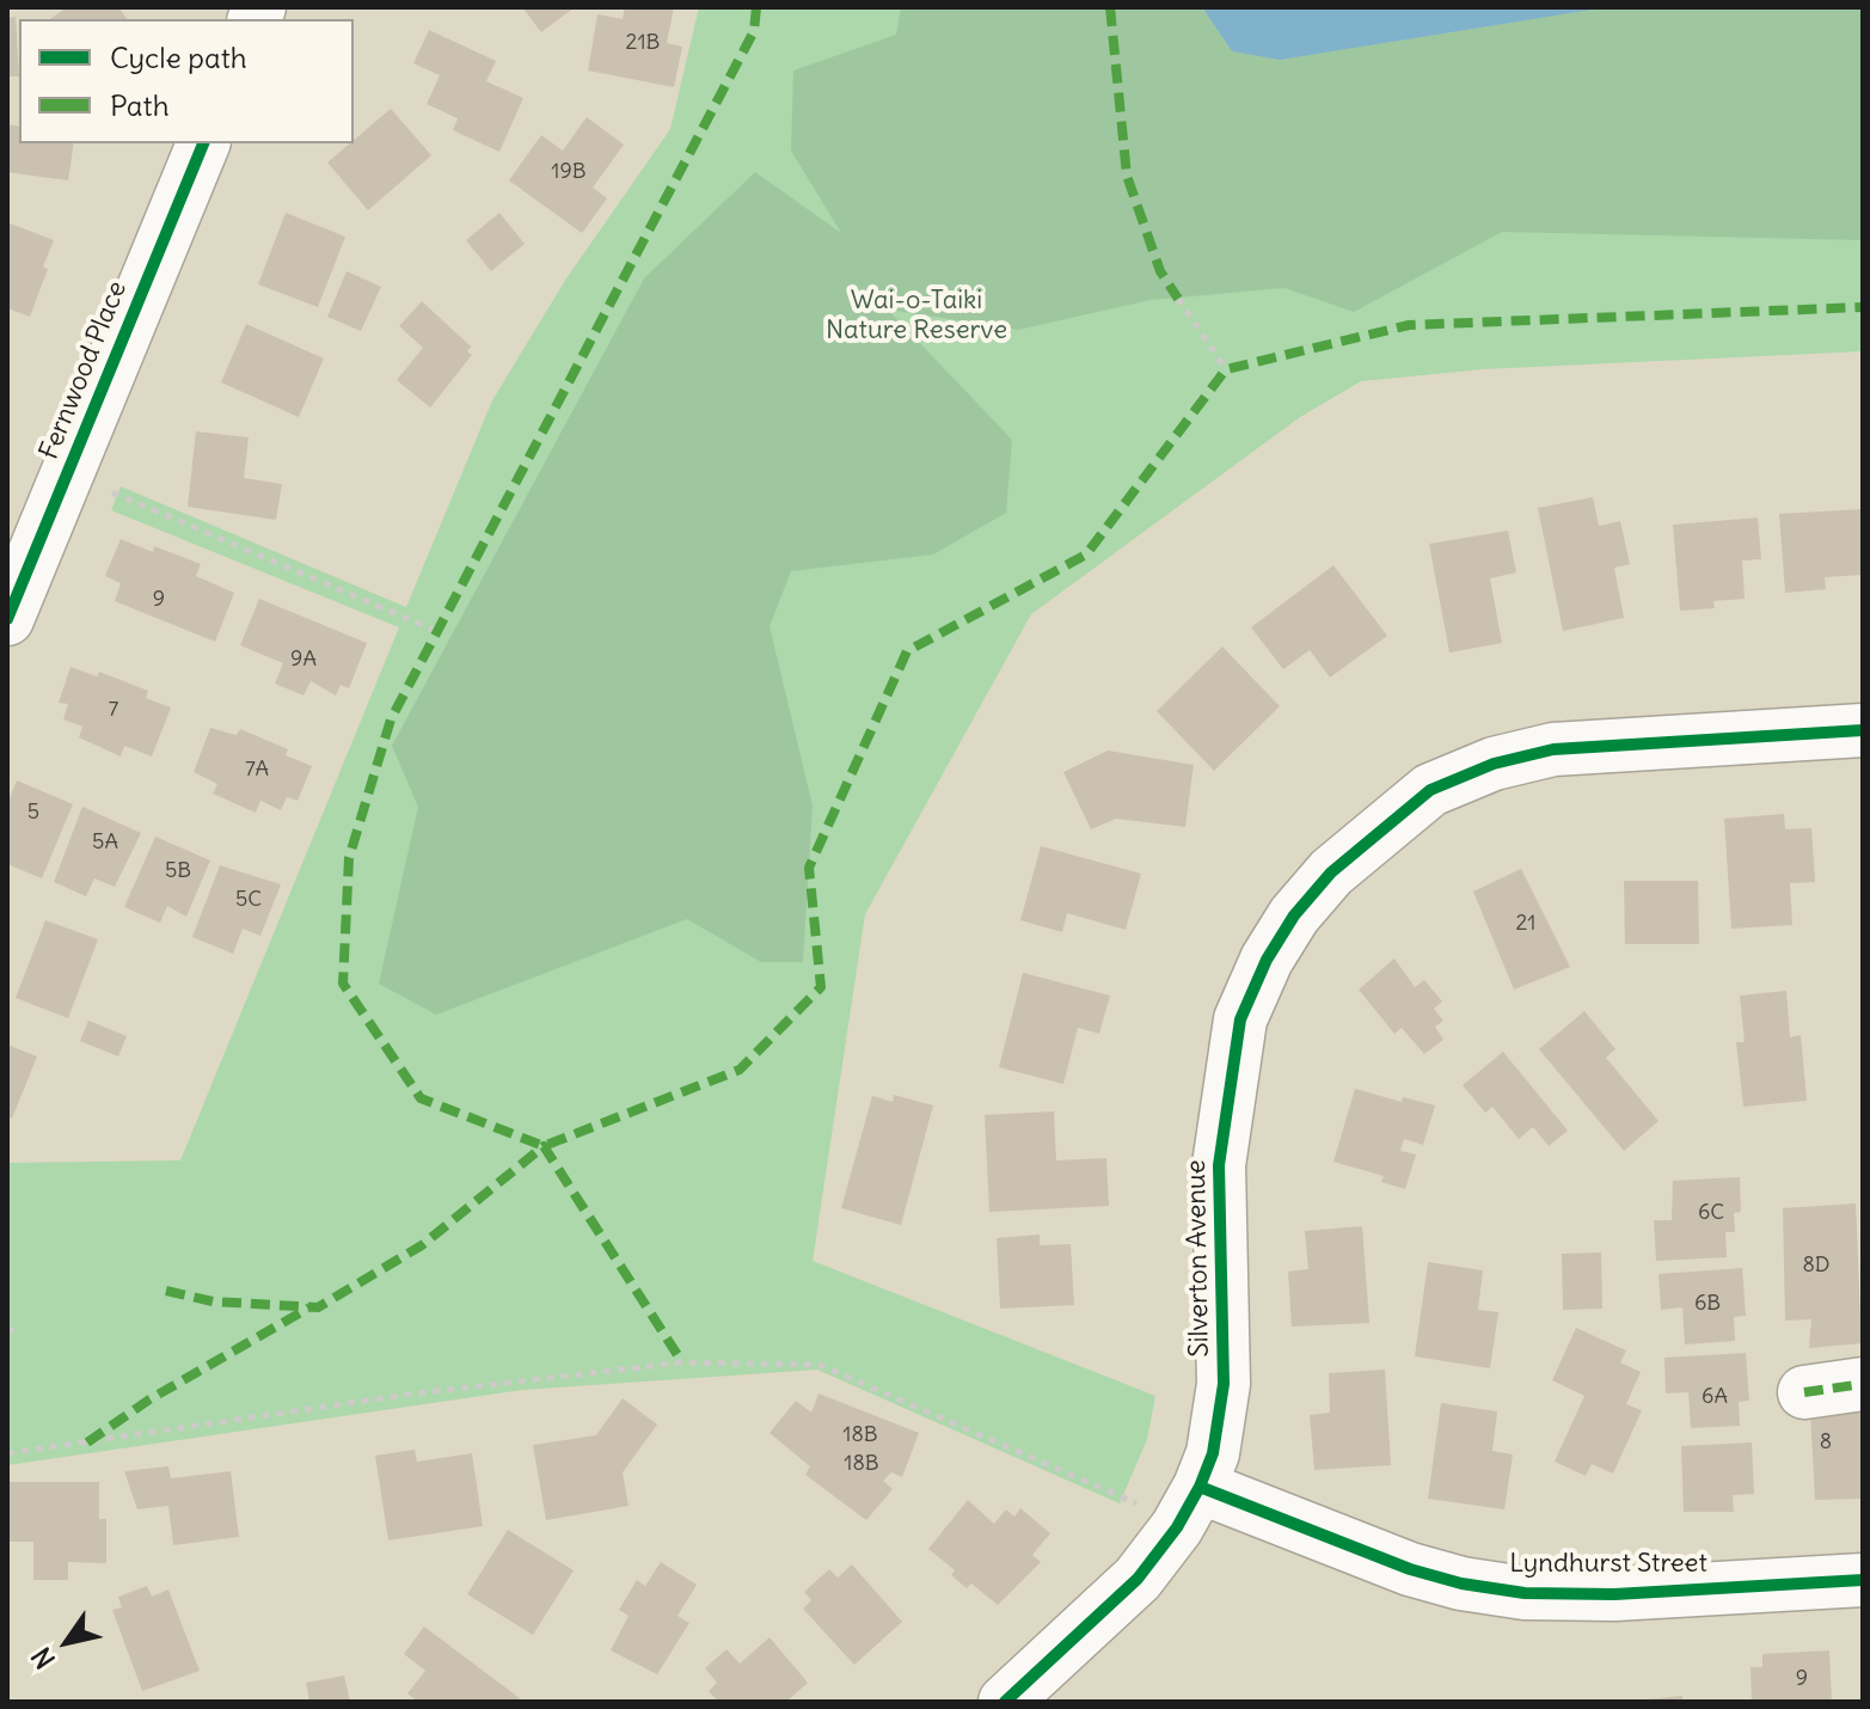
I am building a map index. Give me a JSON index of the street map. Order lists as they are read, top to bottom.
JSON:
{
  "streets": {
    "street": ["Fernwood Place", "Silverton Avenue", "Lyndhurst Street"]
  },
  "crossings": [
    ["Silverton Avenue", "Lyndhurst Street"]
  ],
  "parks": ["Wai-o-Taiki Nature Reserve"],
  "house_numbers": [
    "21B",
    "19B",
    "9",
    "9A",
    "7",
    "7A",
    "5",
    "5A",
    "5B",
    "5C",
    "21",
    "6C",
    "8D",
    "6B",
    "6A",
    "18B",
    "8",
    "18B",
    "9"
  ],
  "legend": ["Cycle path", "Path"],
  "north": "bottom left"
}
